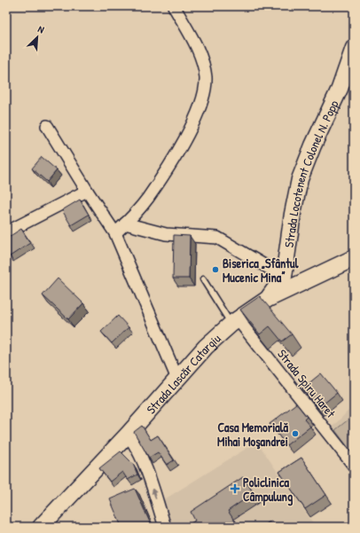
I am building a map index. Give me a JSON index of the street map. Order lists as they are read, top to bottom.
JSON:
{
  "streets": {
    "main road": ["Strada Locotenent Colonel N. Popp", "Strada Lascăr Catargiu"],
    "street": ["Strada Spiru Haret"]
  },
  "crossings": [
    ["Strada Locotenent Colonel N. Popp", "Strada Lascăr Catargiu"],
    ["Strada Lascăr Catargiu", "Strada Spiru Haret"]
  ],
  "places": {
    "other": ["Biserica „Sfântul Mucenic Mina”", "Casa Memorială Mihai Moşandrei"],
    "health": ["Policlinica Câmpulung"]
  },
  "north": "top right"
}
